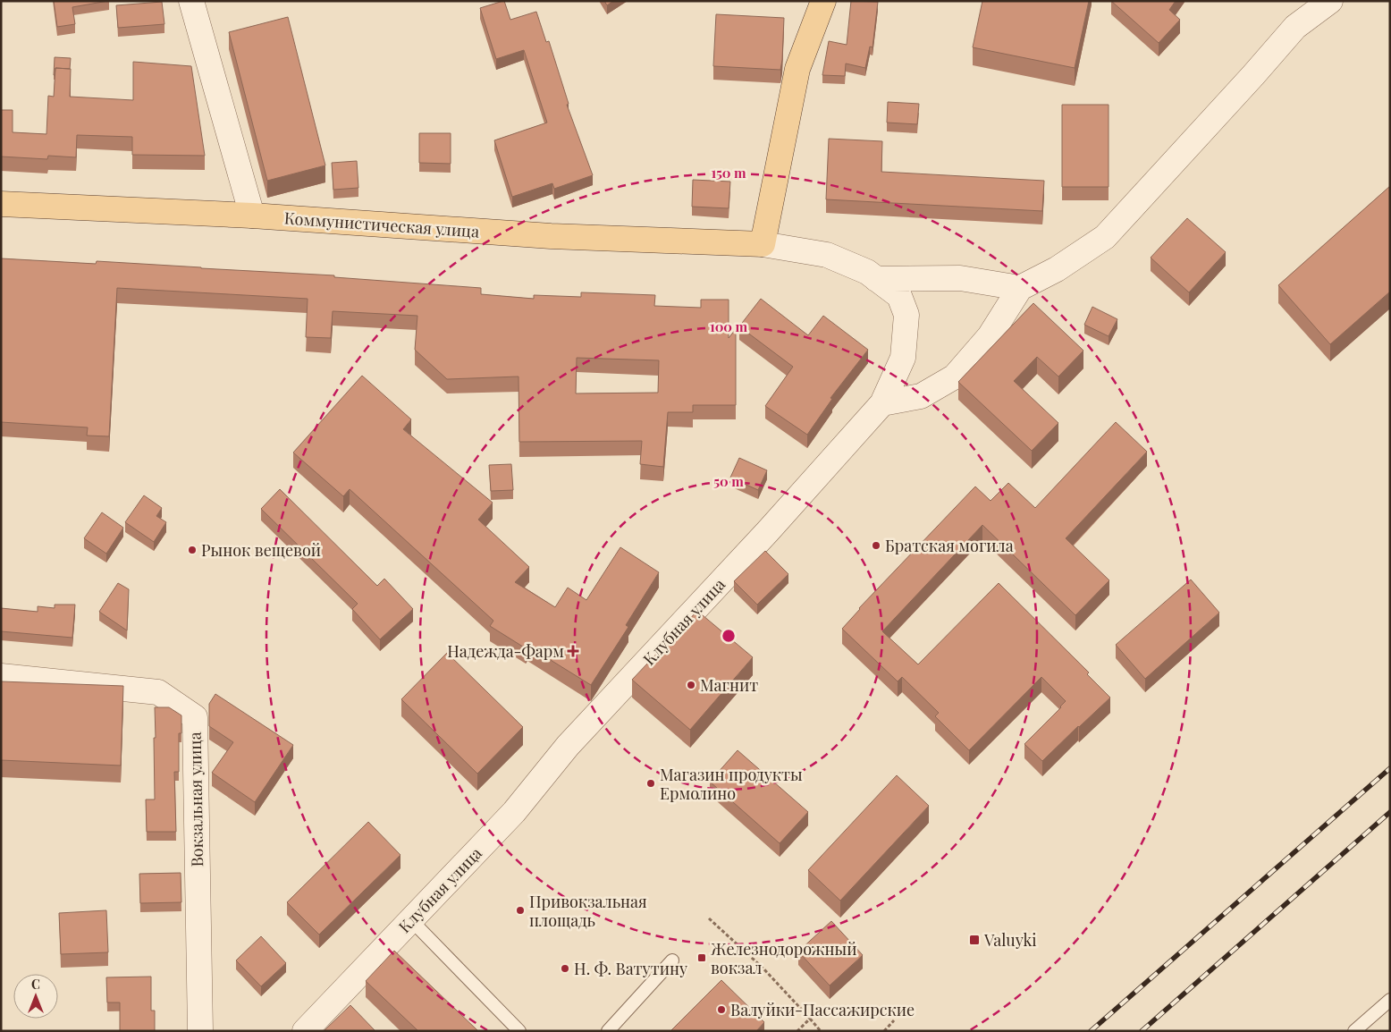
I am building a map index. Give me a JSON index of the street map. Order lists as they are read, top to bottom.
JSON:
{
  "streets": {
    "main road": ["Коммунистическая улица"],
    "street": ["Клубная улица", "Вокзальная улица"]
  },
  "crossings": [
    ["Коммунистическая улица", "Клубная улица"]
  ],
  "places": {
    "other": [
      "Братская могила",
      "Рынок вещевой",
      "Магнит",
      "Магазин продукты Ермолино",
      "Привокзальная площадь",
      "Н. Ф. Ватутину",
      "Валуйки-Пассажирские"
    ],
    "health": ["Надежда-Фарм"],
    "transit": ["Valuyki", "Железнодорожный вокзал"]
  },
  "north": "top",
  "rings": ["150 m", "100 m", "50 m"]
}
